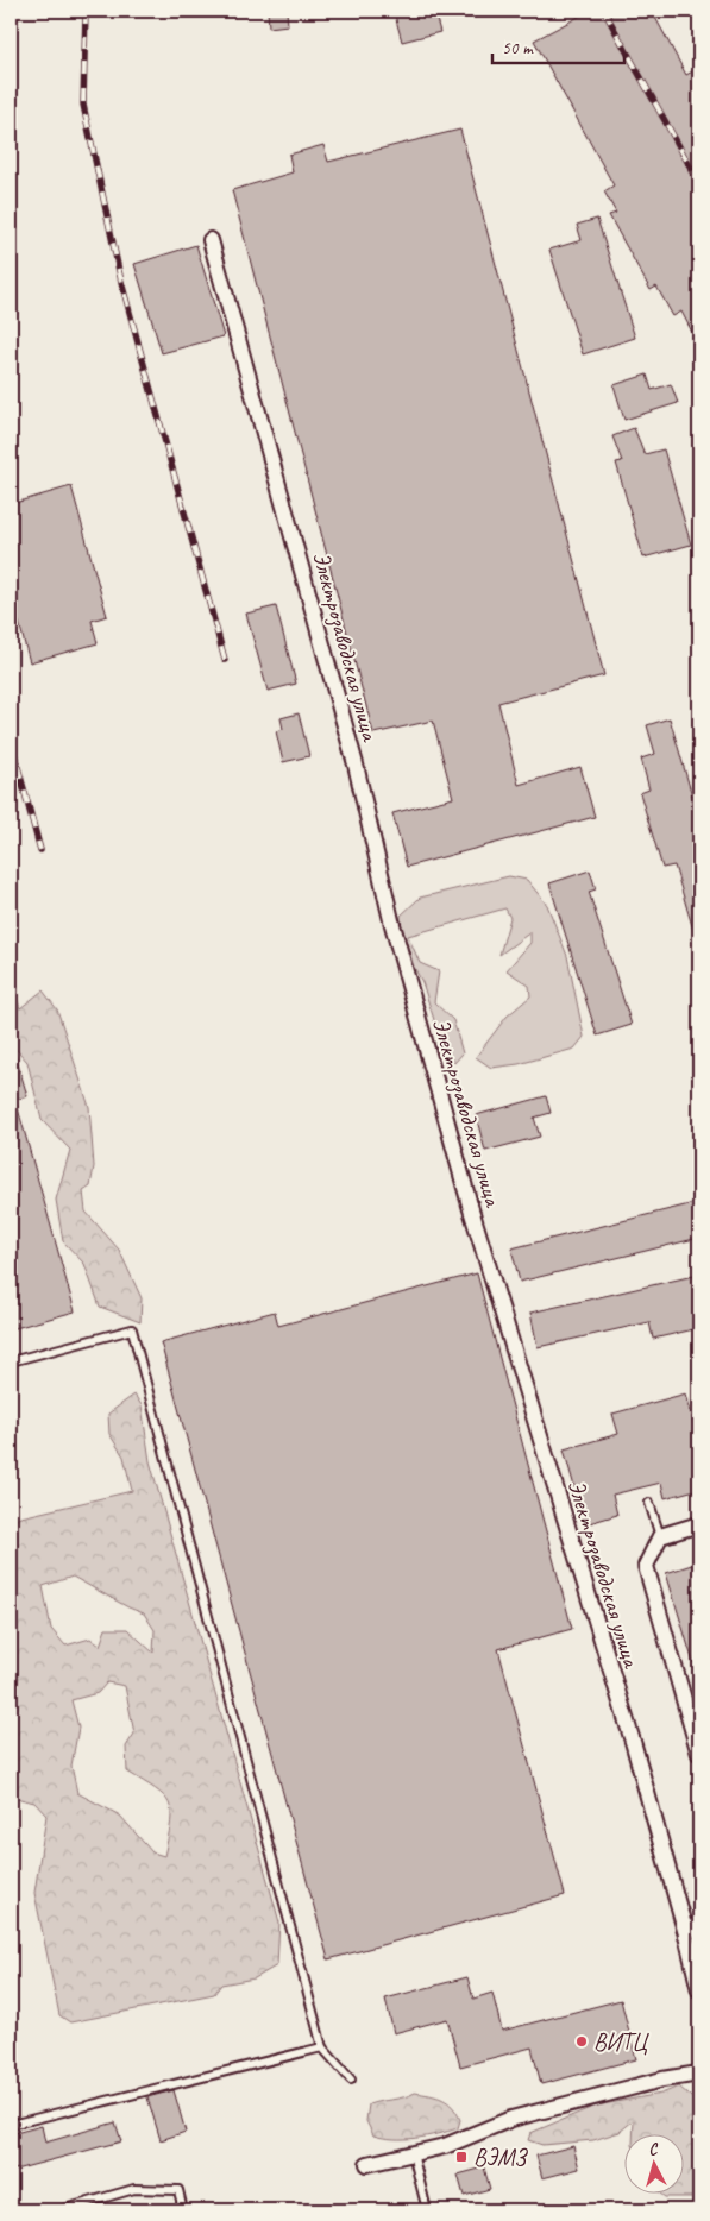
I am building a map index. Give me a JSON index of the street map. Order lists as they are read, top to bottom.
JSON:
{
  "streets": {
    "street": ["Электрозаводская улица"]
  },
  "places": {
    "other": ["ВИТЦ"],
    "transit": ["ВЭМЗ"]
  },
  "scale_bar": "50 m",
  "north": "top"
}
